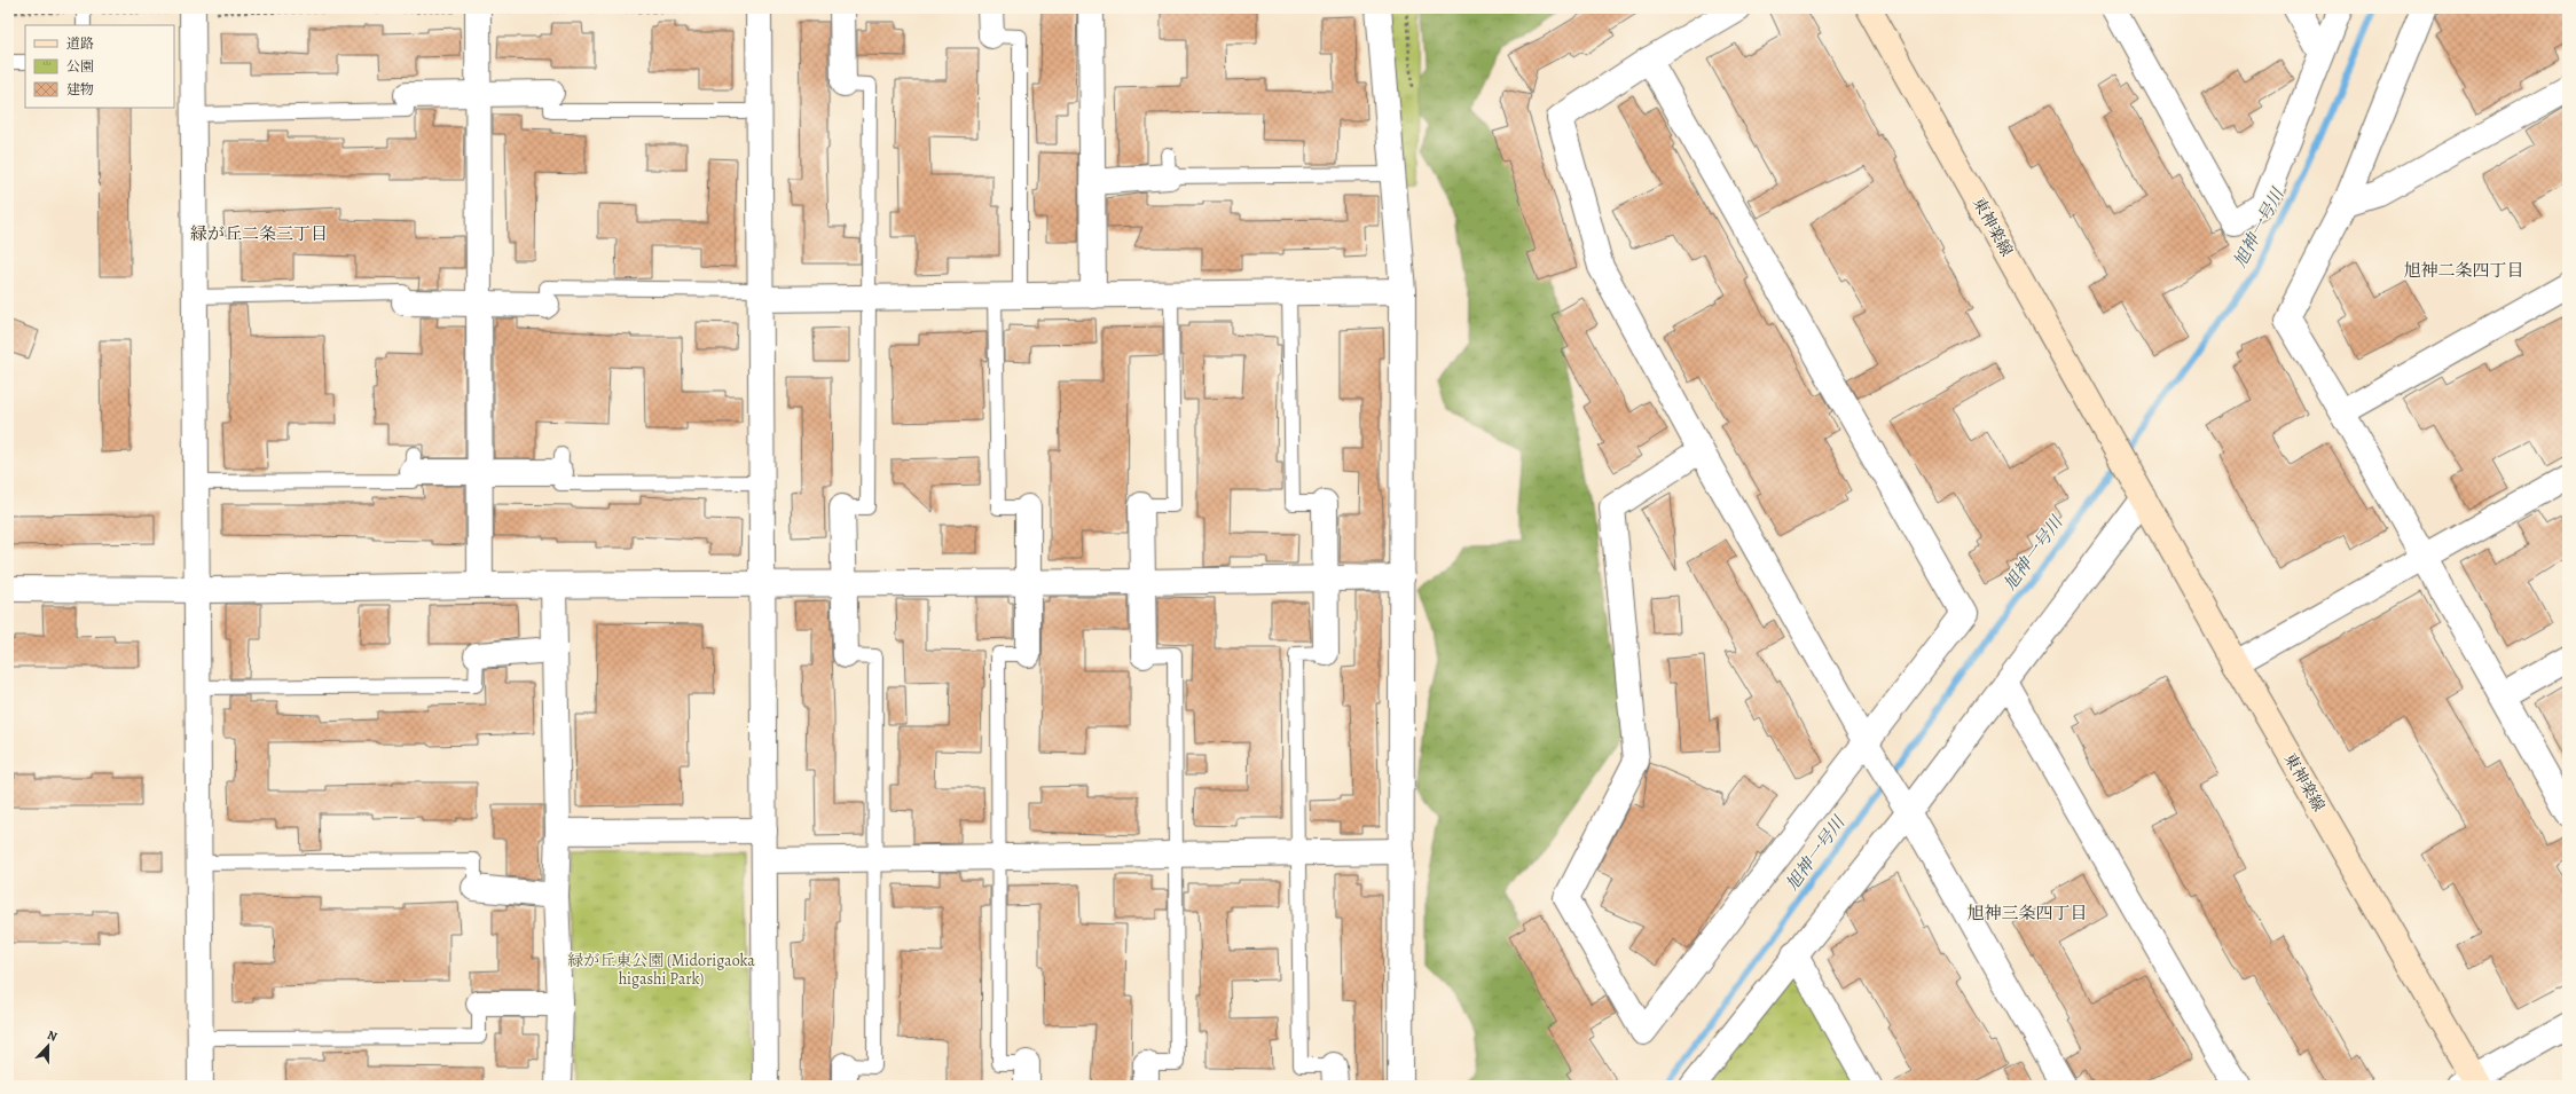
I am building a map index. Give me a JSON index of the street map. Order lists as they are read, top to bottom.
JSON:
{
  "streets": {
    "main road": ["東神楽線"]
  },
  "districts": ["緑が丘二条三丁目", "旭神二条四丁目", "旭神三条四丁目"],
  "water": ["旭神一号川"],
  "parks": ["緑が丘東公園 (Midorigaoka higashi Park)"],
  "legend": ["道路", "公園", "建物"],
  "north": "top"
}
